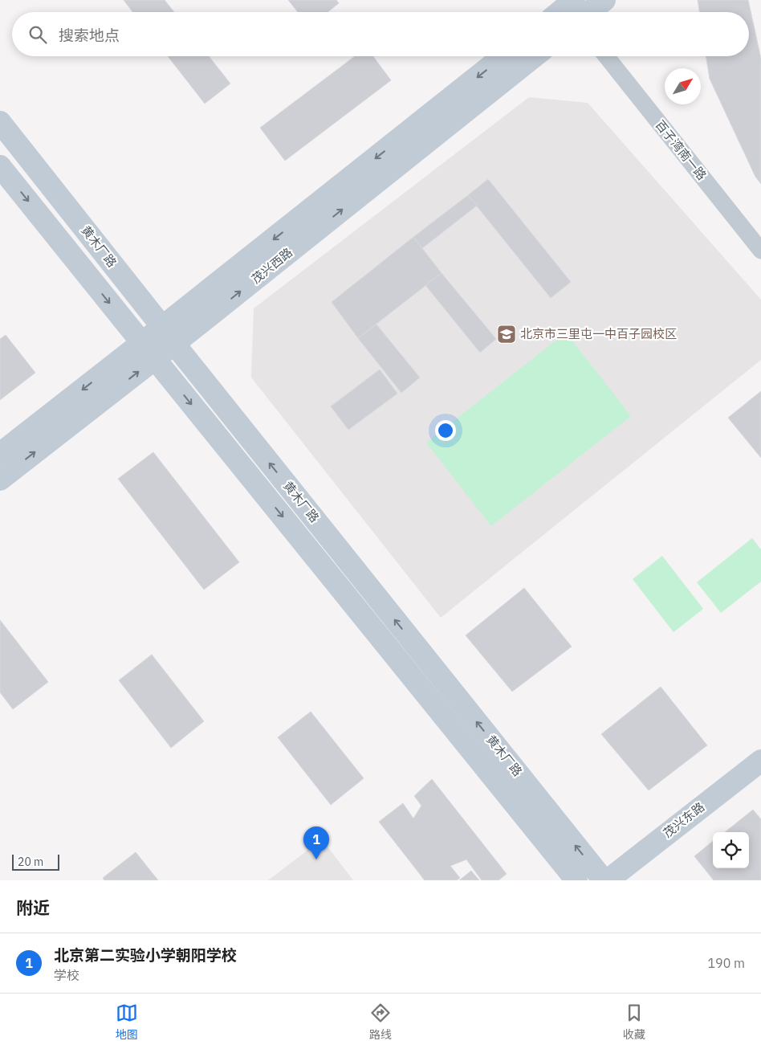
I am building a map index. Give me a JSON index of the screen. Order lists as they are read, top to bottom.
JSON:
{
  "streets": {
    "main road": ["黄木厂路", "茂兴西路", "茂兴东路"],
    "street": ["百子湾南一路"]
  },
  "crossings": [
    ["黄木厂路", "茂兴西路"]
  ],
  "places": {
    "school or university": ["北京市三里屯一中百子园校区"]
  },
  "scale_bar": "20 m",
  "north": "top right",
  "page": {
    "search": "搜索地点",
    "pins": "1",
    "scale": "20 m",
    "heading": "附近",
    "list": [
      {
        "mark": "1",
        "name": "北京第二实验小学朝阳学校",
        "note": "学校",
        "value": "190 m"
      }
    ],
    "nav": ["地图", "路线", "收藏"]
  }
}
